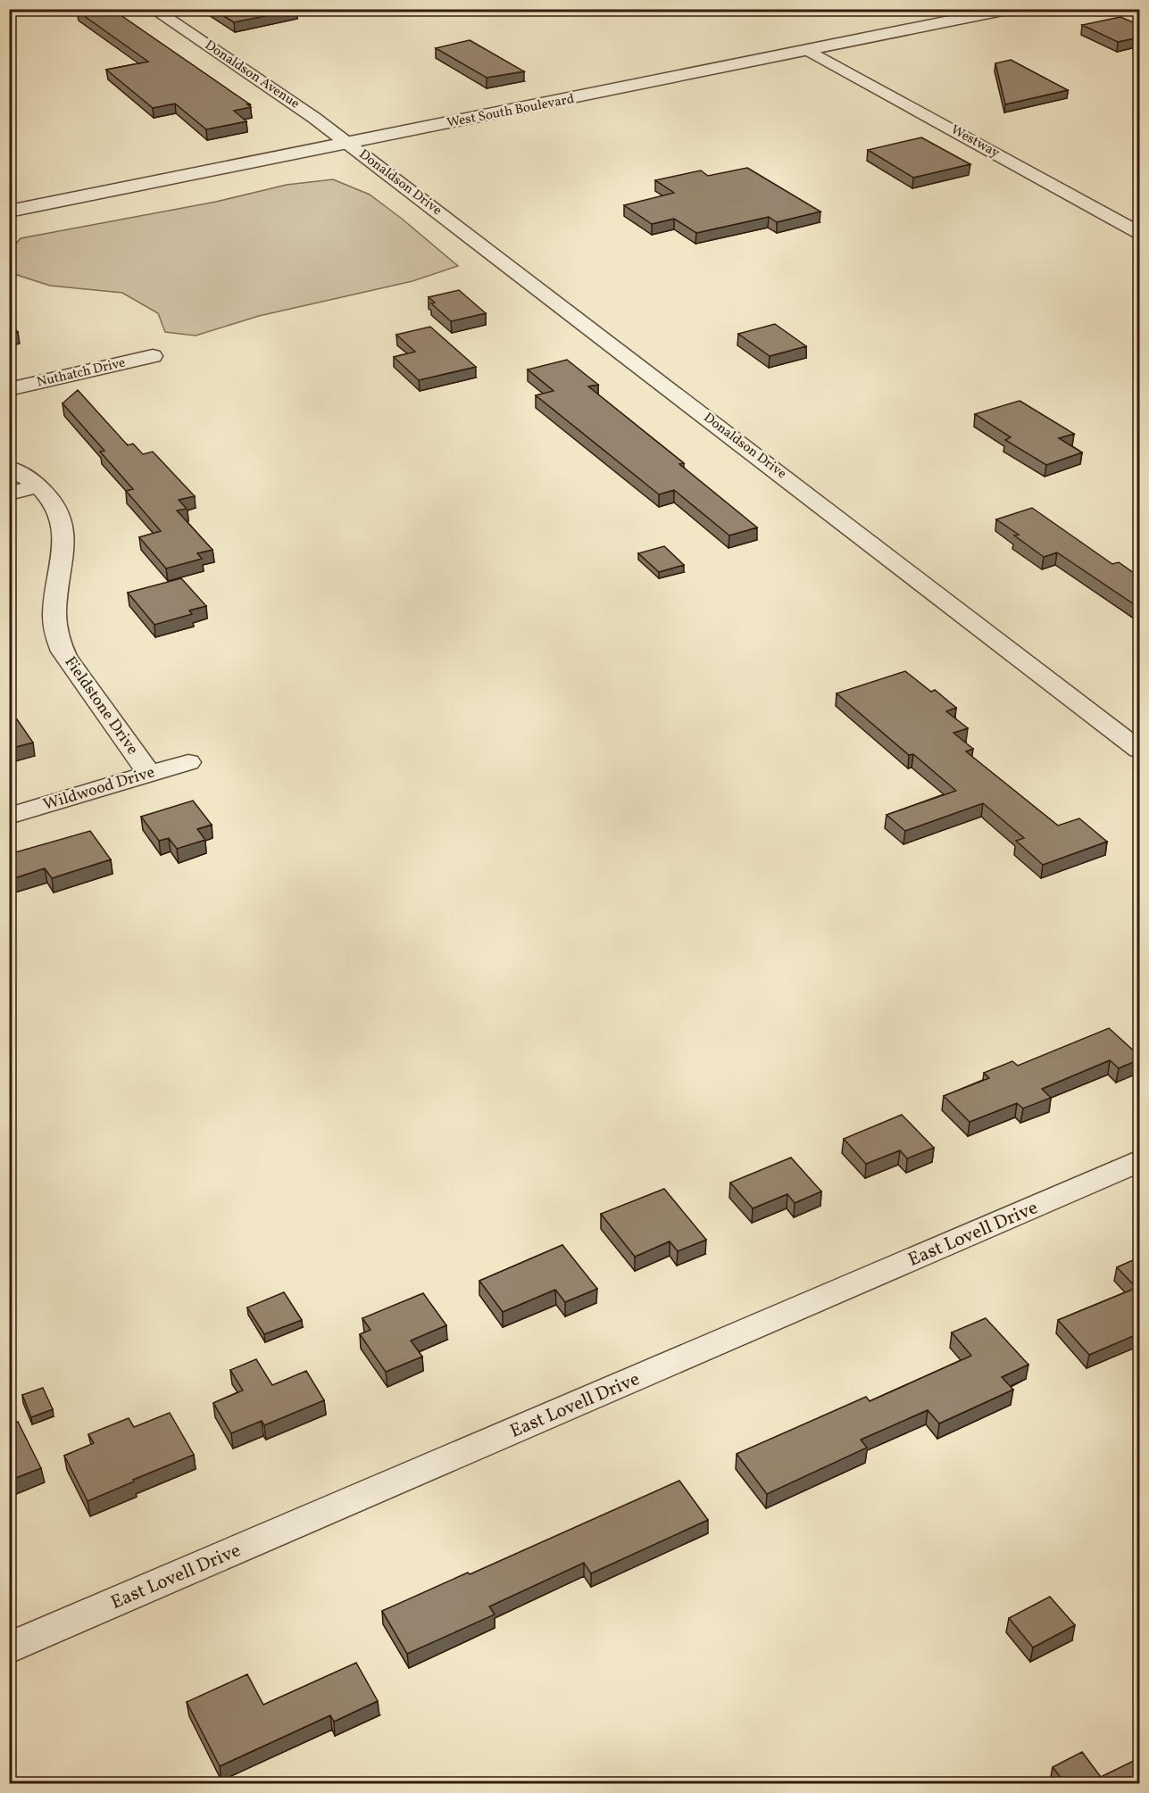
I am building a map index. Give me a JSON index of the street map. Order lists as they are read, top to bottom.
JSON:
{
  "streets": {
    "street": [
      "Donaldson Avenue",
      "West South Boulevard",
      "Westway",
      "Donaldson Drive",
      "Nuthatch Drive",
      "Fieldstone Drive",
      "Wildwood Drive",
      "East Lovell Drive"
    ]
  },
  "crossings": [
    ["Donaldson Avenue", "West South Boulevard"],
    ["Donaldson Avenue", "Donaldson Drive"],
    ["West South Boulevard", "Westway"],
    ["West South Boulevard", "Donaldson Drive"],
    ["Fieldstone Drive", "Wildwood Drive"]
  ]
}
